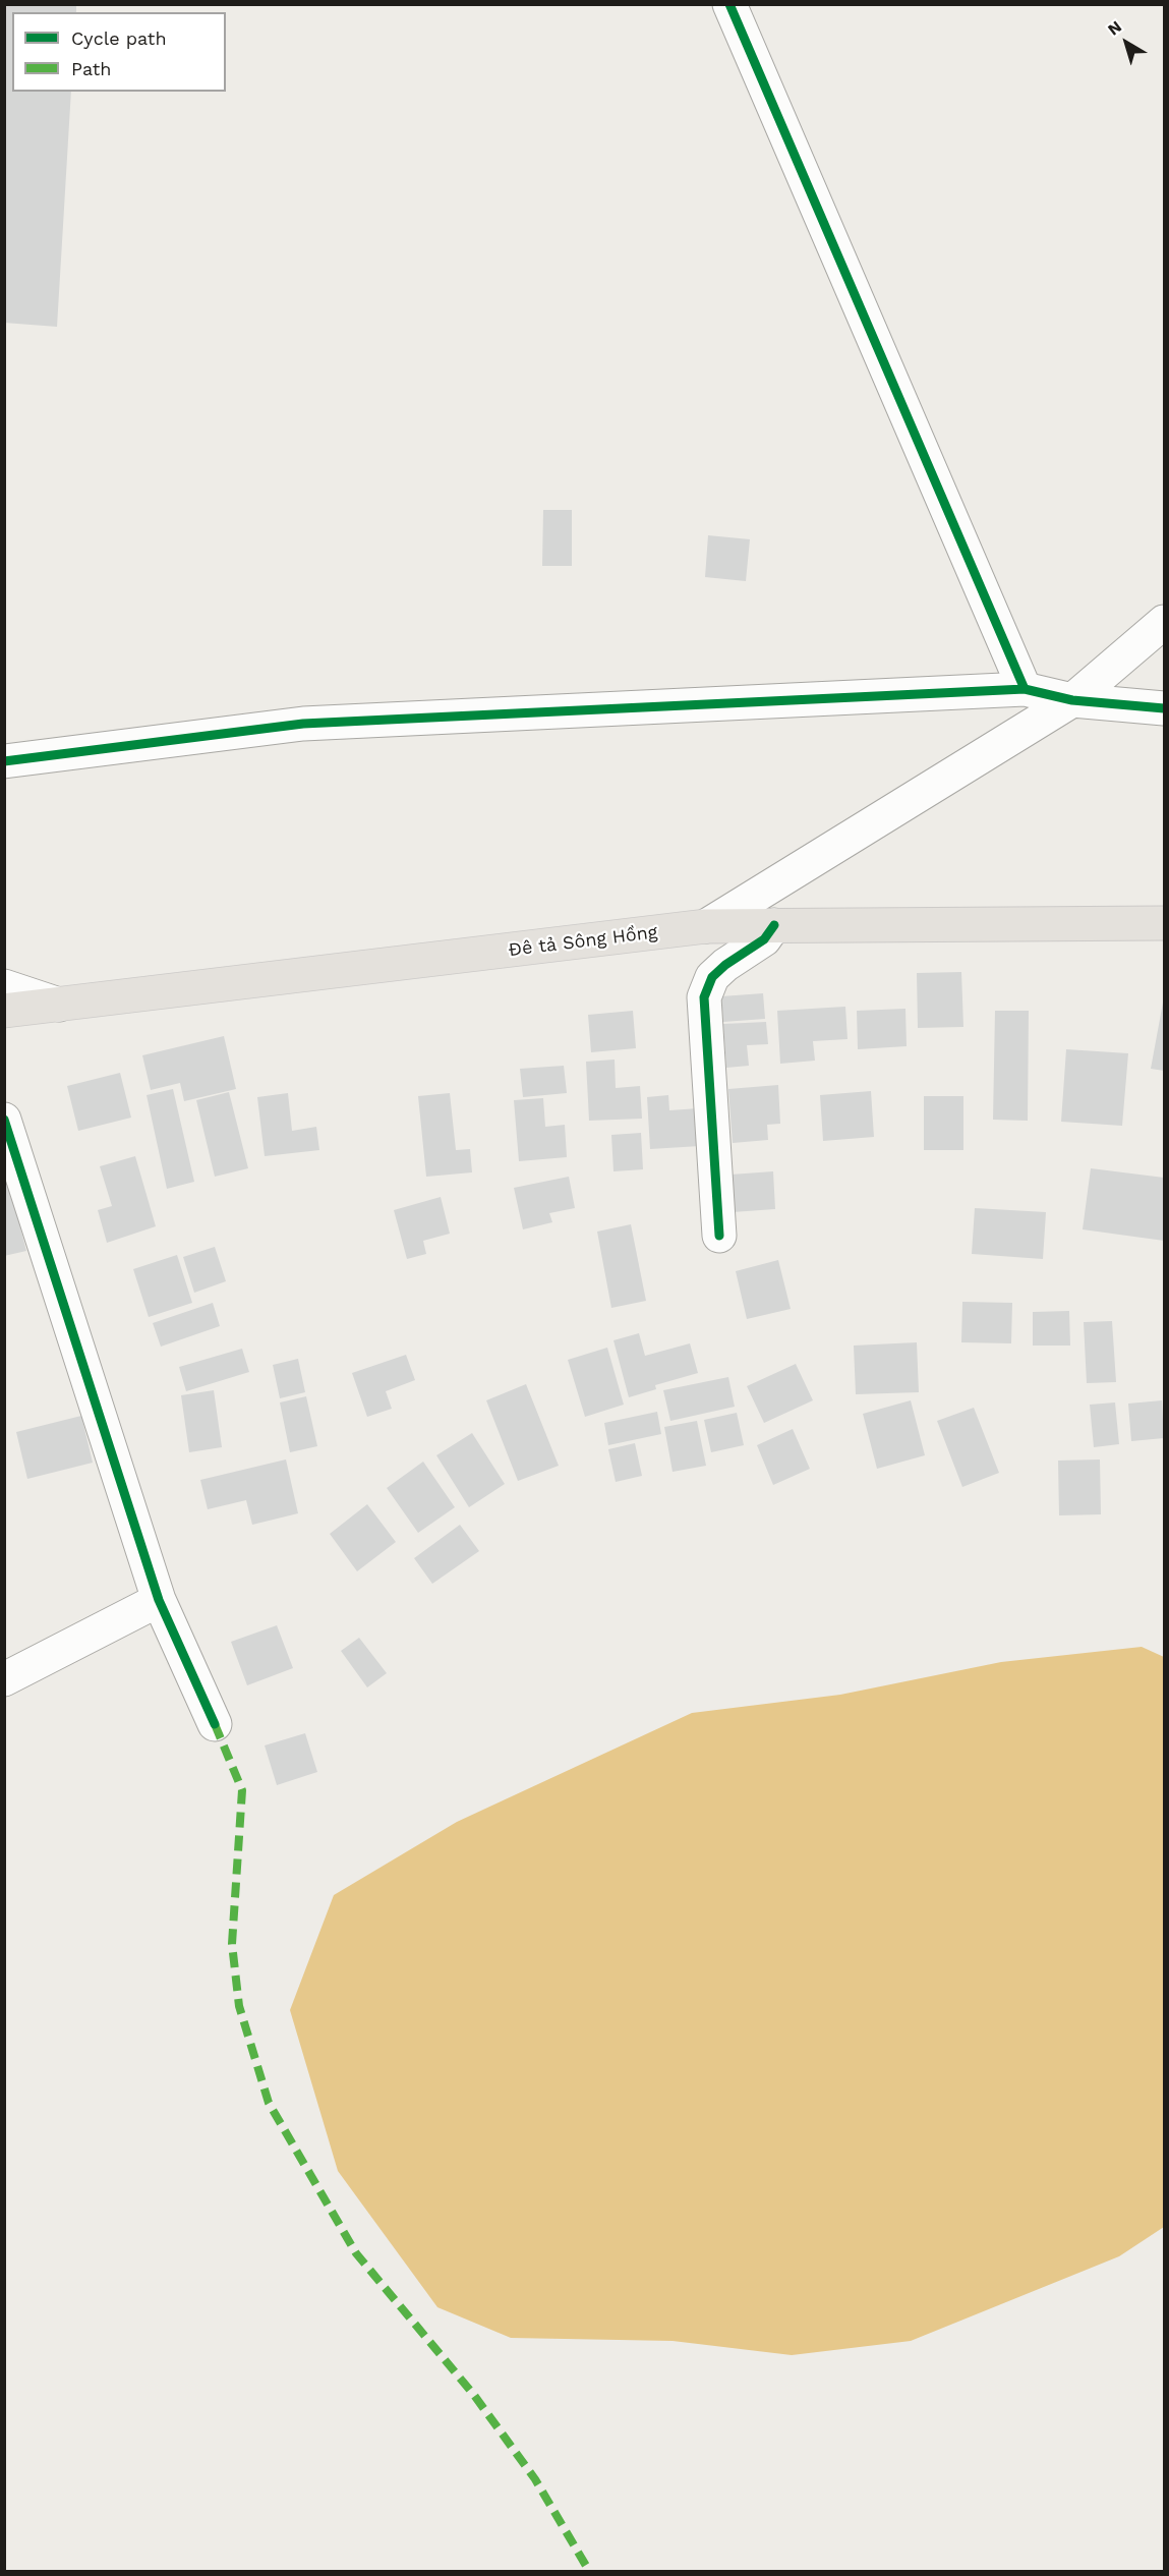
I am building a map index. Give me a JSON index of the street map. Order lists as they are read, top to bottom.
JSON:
{
  "streets": {
    "main road": ["Đê tả Sông Hồng"]
  },
  "legend": ["Cycle path", "Path"],
  "north": "top left"
}
